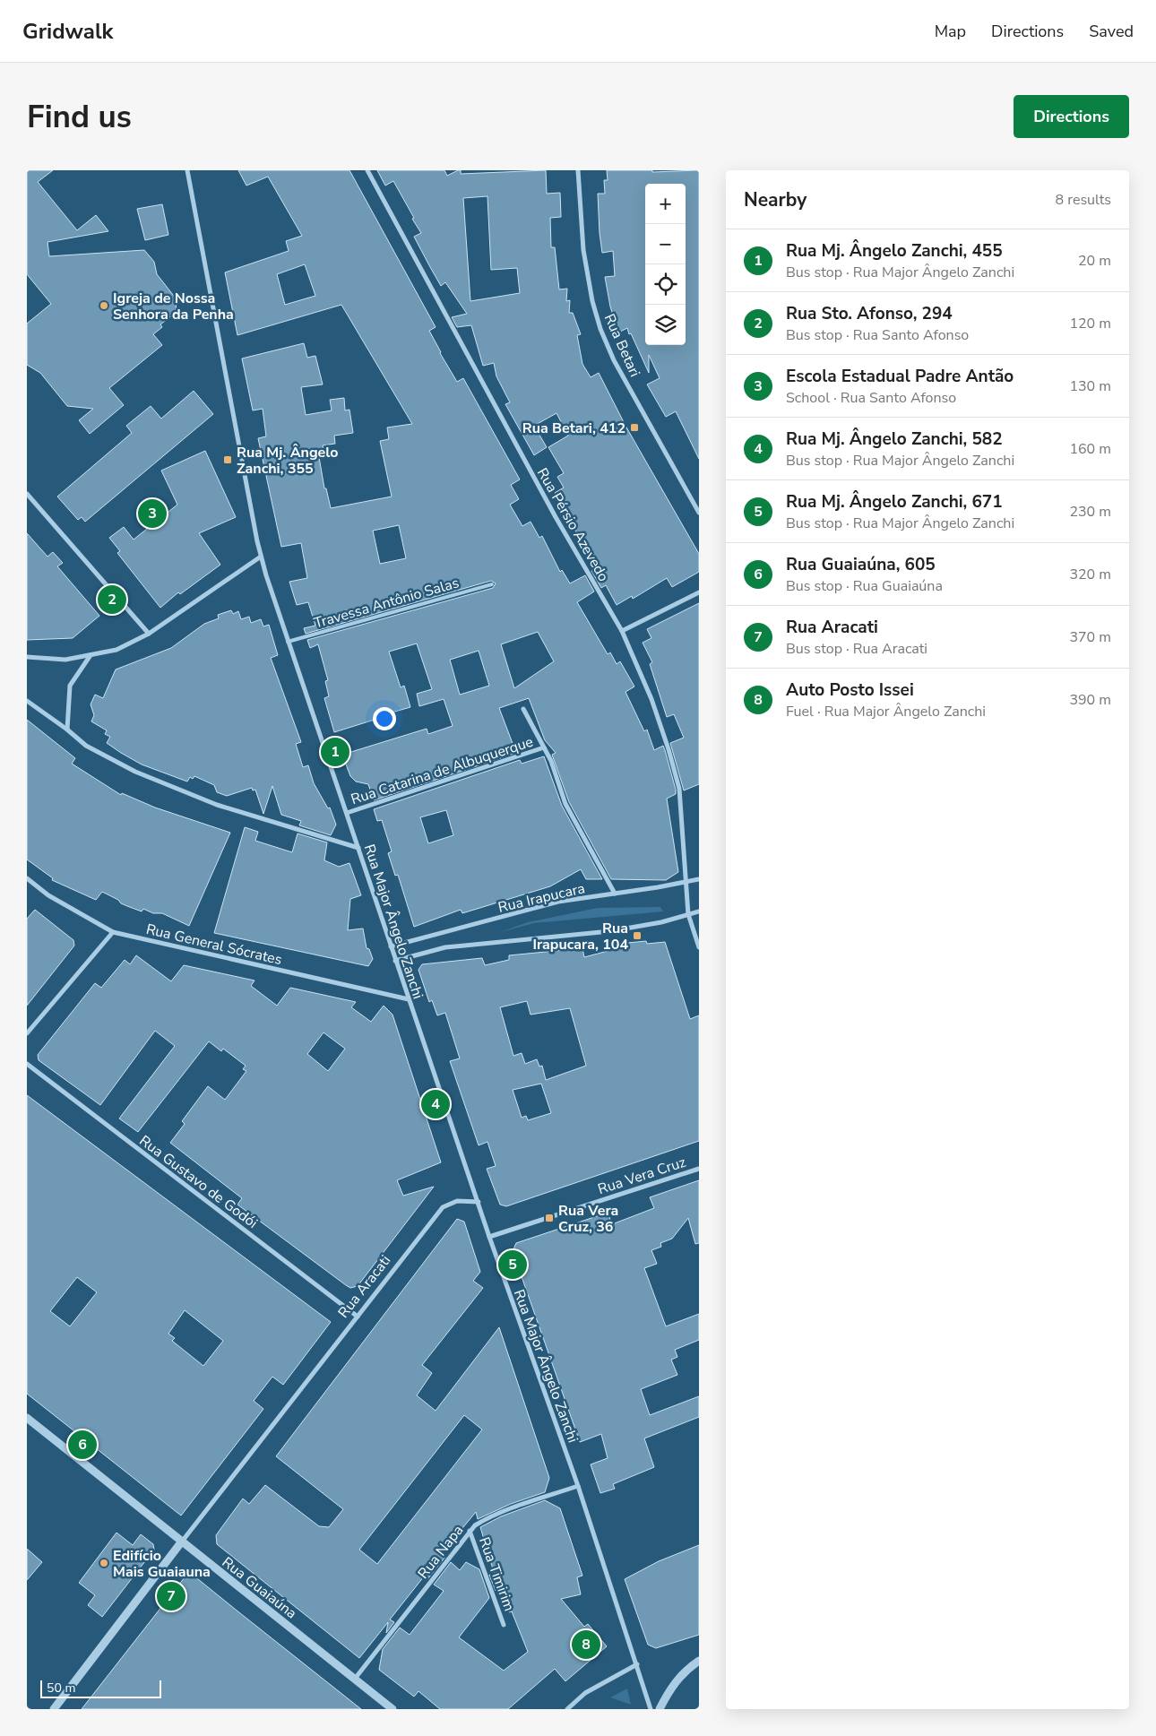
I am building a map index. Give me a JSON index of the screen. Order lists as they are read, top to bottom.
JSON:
{
  "streets": {
    "street": [
      "Rua Betari",
      "Rua Pérsio Azevedo",
      "Rua Catarina de Albuquerque",
      "Rua Irapucara",
      "Rua Major Ângelo Zanchi",
      "Rua General Sócrates",
      "Rua Vera Cruz",
      "Rua Gustavo de Godói",
      "Rua Aracati",
      "Rua Napa",
      "Rua Timirim",
      "Rua Guaiaúna"
    ],
    "lane": ["Travessa Antônio Salas"]
  },
  "crossings": [
    ["Rua Pérsio Azevedo", "Rua Irapucara"],
    ["Travessa Antônio Salas", "Rua Major Ângelo Zanchi"],
    ["Rua Catarina de Albuquerque", "Rua Major Ângelo Zanchi"],
    ["Rua Irapucara", "Rua Major Ângelo Zanchi"],
    ["Rua Major Ângelo Zanchi", "Rua General Sócrates"],
    ["Rua Major Ângelo Zanchi", "Rua Vera Cruz"],
    ["Rua Major Ângelo Zanchi", "Rua Aracati"],
    ["Rua Major Ângelo Zanchi", "Rua Napa"],
    ["Rua Gustavo de Godói", "Rua Aracati"],
    ["Rua Aracati", "Rua Guaiaúna"],
    ["Rua Napa", "Rua Timirim"],
    ["Rua Napa", "Rua Guaiaúna"]
  ],
  "places": {
    "other": ["Igreja de Nossa Senhora da Penha", "Edifício Mais Guaiauna"],
    "transit": [
      "Rua Betari, 412",
      "Rua Mj. Ângelo Zanchi, 355",
      "Rua Irapucara, 104",
      "Rua Vera Cruz, 36"
    ]
  },
  "scale_bar": "50 m",
  "page": {
    "header": "Gridwalk",
    "nav": ["Map", "Directions", "Saved"],
    "buttons": "Directions",
    "title": "Find us",
    "heading": ["Nearby", "8 results"],
    "map_buttons": ["+", "−"],
    "list": [
      {
        "mark": "1",
        "name": "Rua Mj. Ângelo Zanchi, 455",
        "note": "Bus stop · Rua Major Ângelo Zanchi",
        "value": "20 m"
      },
      {
        "mark": "2",
        "name": "Rua Sto. Afonso, 294",
        "note": "Bus stop · Rua Santo Afonso",
        "value": "120 m"
      },
      {
        "mark": "3",
        "name": "Escola Estadual Padre Antão",
        "note": "School · Rua Santo Afonso",
        "value": "130 m"
      },
      {
        "mark": "4",
        "name": "Rua Mj. Ângelo Zanchi, 582",
        "note": "Bus stop · Rua Major Ângelo Zanchi",
        "value": "160 m"
      },
      {
        "mark": "5",
        "name": "Rua Mj. Ângelo Zanchi, 671",
        "note": "Bus stop · Rua Major Ângelo Zanchi",
        "value": "230 m"
      },
      {
        "mark": "6",
        "name": "Rua Guaiaúna, 605",
        "note": "Bus stop · Rua Guaiaúna",
        "value": "320 m"
      },
      {
        "mark": "7",
        "name": "Rua Aracati",
        "note": "Bus stop · Rua Aracati",
        "value": "370 m"
      },
      {
        "mark": "8",
        "name": "Auto Posto Issei",
        "note": "Fuel · Rua Major Ângelo Zanchi",
        "value": "390 m"
      }
    ],
    "pins": [
      "3",
      "2",
      "1",
      "4",
      "5",
      "6",
      "7",
      "8"
    ],
    "scale": "50 m"
  }
}
